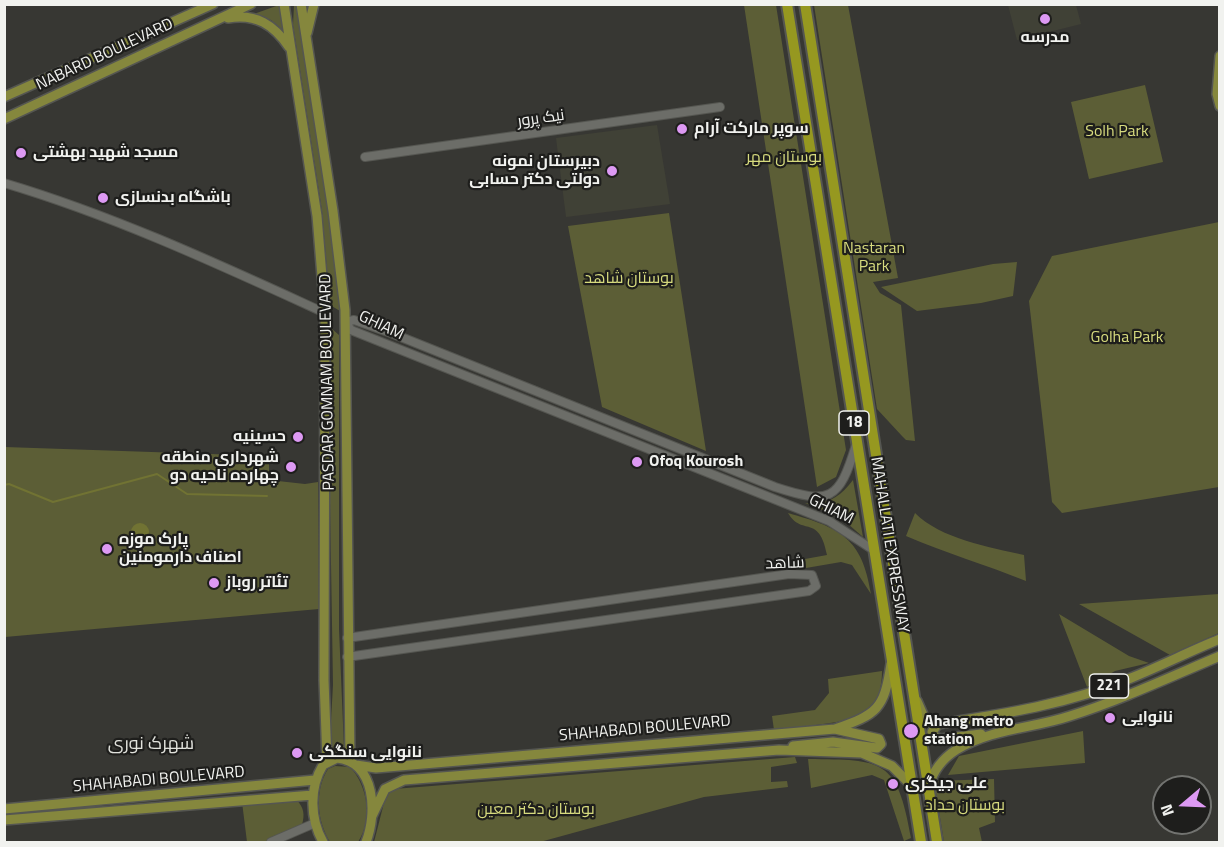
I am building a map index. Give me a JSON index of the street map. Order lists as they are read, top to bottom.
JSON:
{
  "streets": {
    "highway": ["18", "MAHALLATI EXPRESSWAY"],
    "main road": [
      "NABARD BOULEVARD",
      "PASDAR GOMNAM BOULEVARD",
      "221",
      "SHAHABADI BOULEVARD"
    ],
    "street": ["نیک پرور", "GHIAM", "شاهد"]
  },
  "crossings": [
    ["GHIAM", "PASDAR GOMNAM BOULEVARD"],
    ["GHIAM", "MAHALLATI EXPRESSWAY"],
    ["PASDAR GOMNAM BOULEVARD", "شاهد"],
    ["PASDAR GOMNAM BOULEVARD", "SHAHABADI BOULEVARD"],
    ["MAHALLATI EXPRESSWAY", "221"],
    ["MAHALLATI EXPRESSWAY", "SHAHABADI BOULEVARD"]
  ],
  "districts": ["شهرک نوری"],
  "parks": [
    "Solh Park",
    "بوستان مهر",
    "Nastaran Park",
    "بوستان شاهد",
    "Golha Park",
    "بوستان حداد",
    "بوستان دکتر معین"
  ],
  "places": [
    "مدرسه",
    "سوپر مارکت آرام",
    "مسجد شهید بهشتی",
    "دبیرستان نمونه دولتی دکتر حسابی",
    "باشگاه بدنسازی",
    "حسینیه",
    "Ofoq Kourosh",
    "شهرداری منطقه چهارده ناحیه دو",
    "پارک موزه اصناف دارمومنین",
    "تئاتر روباز",
    "نانوایی",
    "Ahang metro station",
    "نانوایی سنگکی",
    "علی جیگری"
  ],
  "north": "left"
}
